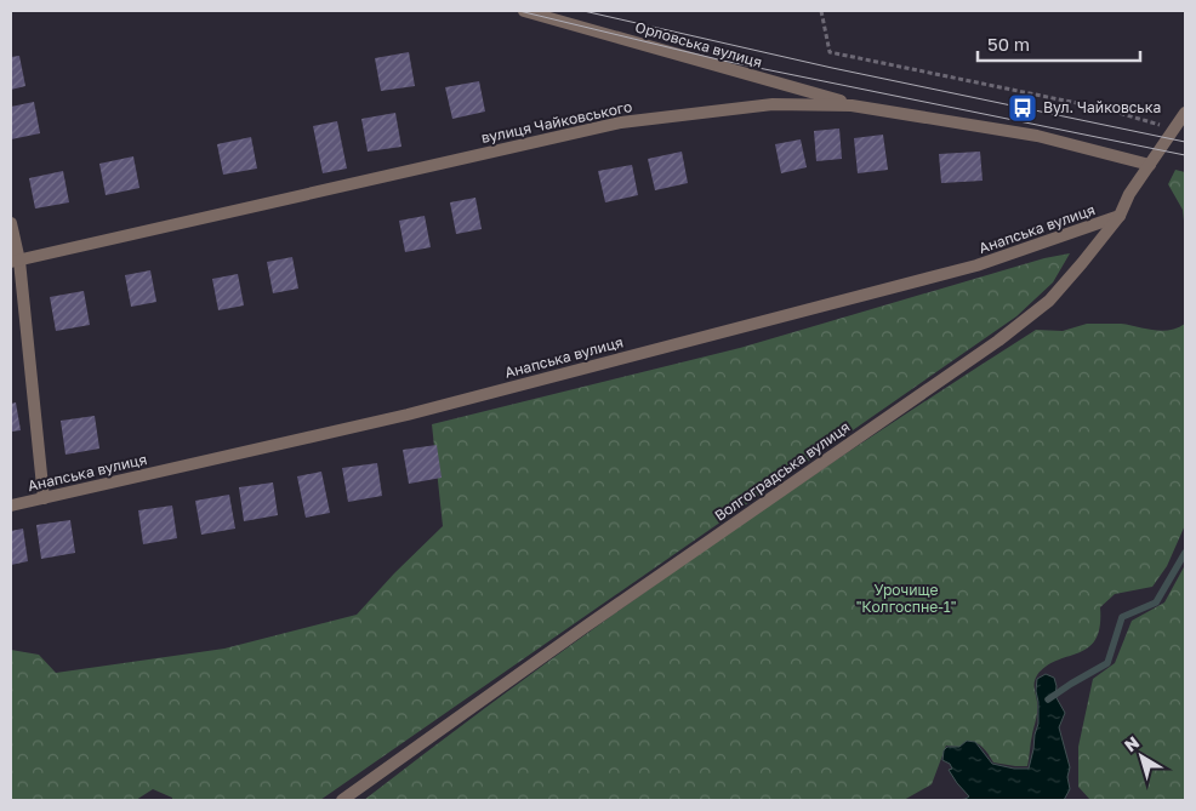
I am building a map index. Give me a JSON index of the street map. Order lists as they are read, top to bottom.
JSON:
{
  "streets": {
    "street": [
      "Орловська вулиця",
      "вулиця Чайковського",
      "Анапська вулиця",
      "Волгоградська вулиця"
    ]
  },
  "crossings": [
    ["Орловська вулиця", "вулиця Чайковського"],
    ["вулиця Чайковського", "Волгоградська вулиця"],
    ["Анапська вулиця", "Волгоградська вулиця"]
  ],
  "parks": ["Урочище \"Колгоспне-1\""],
  "places": {
    "bus stop": ["Вул. Чайковська"]
  },
  "scale_bar": "50 m",
  "north": "top left"
}
